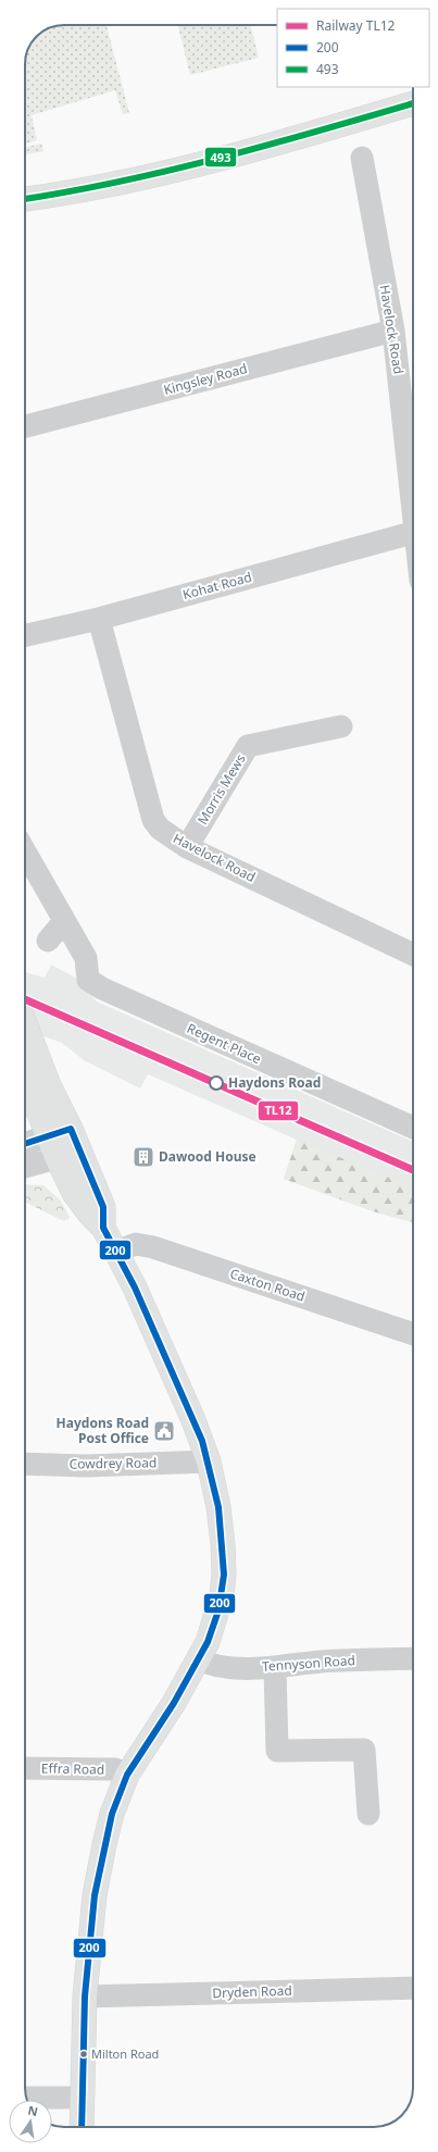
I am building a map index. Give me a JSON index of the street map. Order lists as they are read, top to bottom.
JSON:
{
  "streets": {
    "street": [
      "Havelock Road",
      "Kingsley Road",
      "Kohat Road",
      "Morris Mews",
      "Regent Place",
      "Caxton Road",
      "Cowdrey Road",
      "Tennyson Road",
      "Effra Road",
      "Dryden Road"
    ]
  },
  "crossings": [
    ["Havelock Road", "Kingsley Road"],
    ["Havelock Road", "Kohat Road"],
    ["Havelock Road", "Morris Mews"]
  ],
  "places": {
    "other": ["Haydons Road", "Milton Road"],
    "building": ["Dawood House"],
    "public building": ["Haydons Road Post Office"]
  },
  "lines": ["transit line 493", "rail line TL12", "transit line 200"],
  "legend": ["Railway TL12", "200", "493"],
  "north": "top"
}
